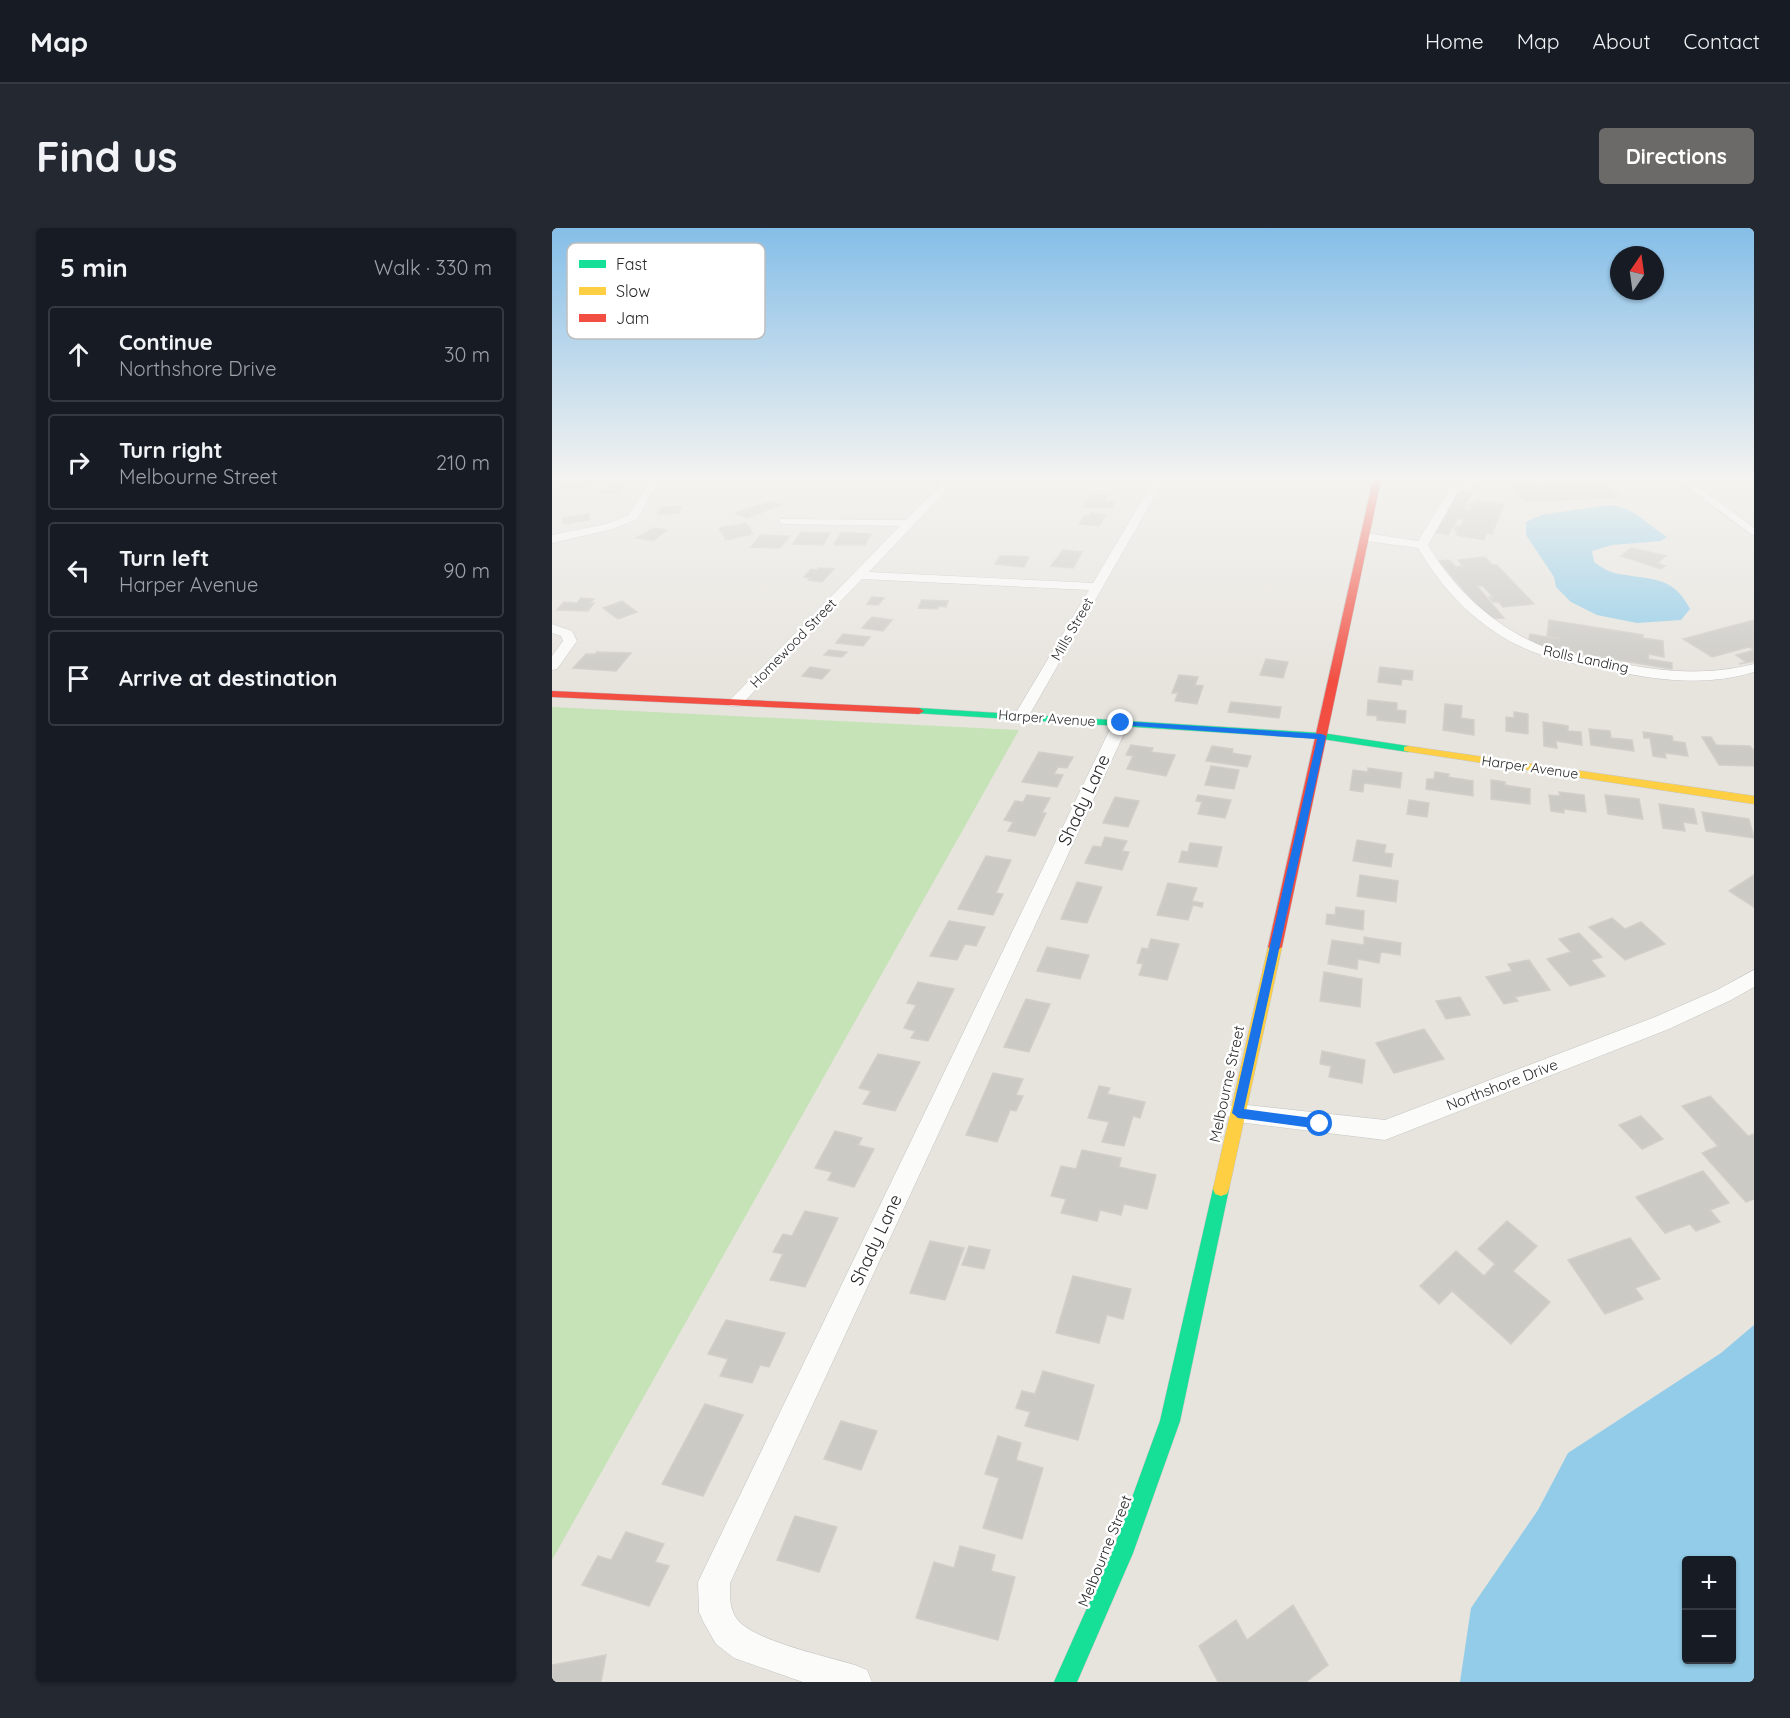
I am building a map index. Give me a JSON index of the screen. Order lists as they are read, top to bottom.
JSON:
{
  "streets": {
    "street": [
      "Mills Street",
      "Homewood Street",
      "Rolls Landing",
      "Harper Avenue",
      "Shady Lane",
      "Melbourne Street",
      "Northshore Drive"
    ]
  },
  "crossings": [
    ["Mills Street", "Harper Avenue"],
    ["Homewood Street", "Harper Avenue"],
    ["Harper Avenue", "Shady Lane"],
    ["Harper Avenue", "Melbourne Street"],
    ["Melbourne Street", "Northshore Drive"]
  ],
  "legend": ["Fast", "Slow", "Jam"],
  "north": "top",
  "page": {
    "header": "Map",
    "nav": [
      "Home",
      "Map",
      "About",
      "Contact"
    ],
    "buttons": "Directions",
    "title": "Find us",
    "heading": ["5 min", "Walk · 330 m"],
    "list": [
      ["Continue", "Northshore Drive", "30 m"],
      ["Turn right", "Melbourne Street", "210 m"],
      ["Turn left", "Harper Avenue", "90 m"],
      "Arrive at destination"
    ],
    "map_buttons": ["+", "−"]
  }
}
